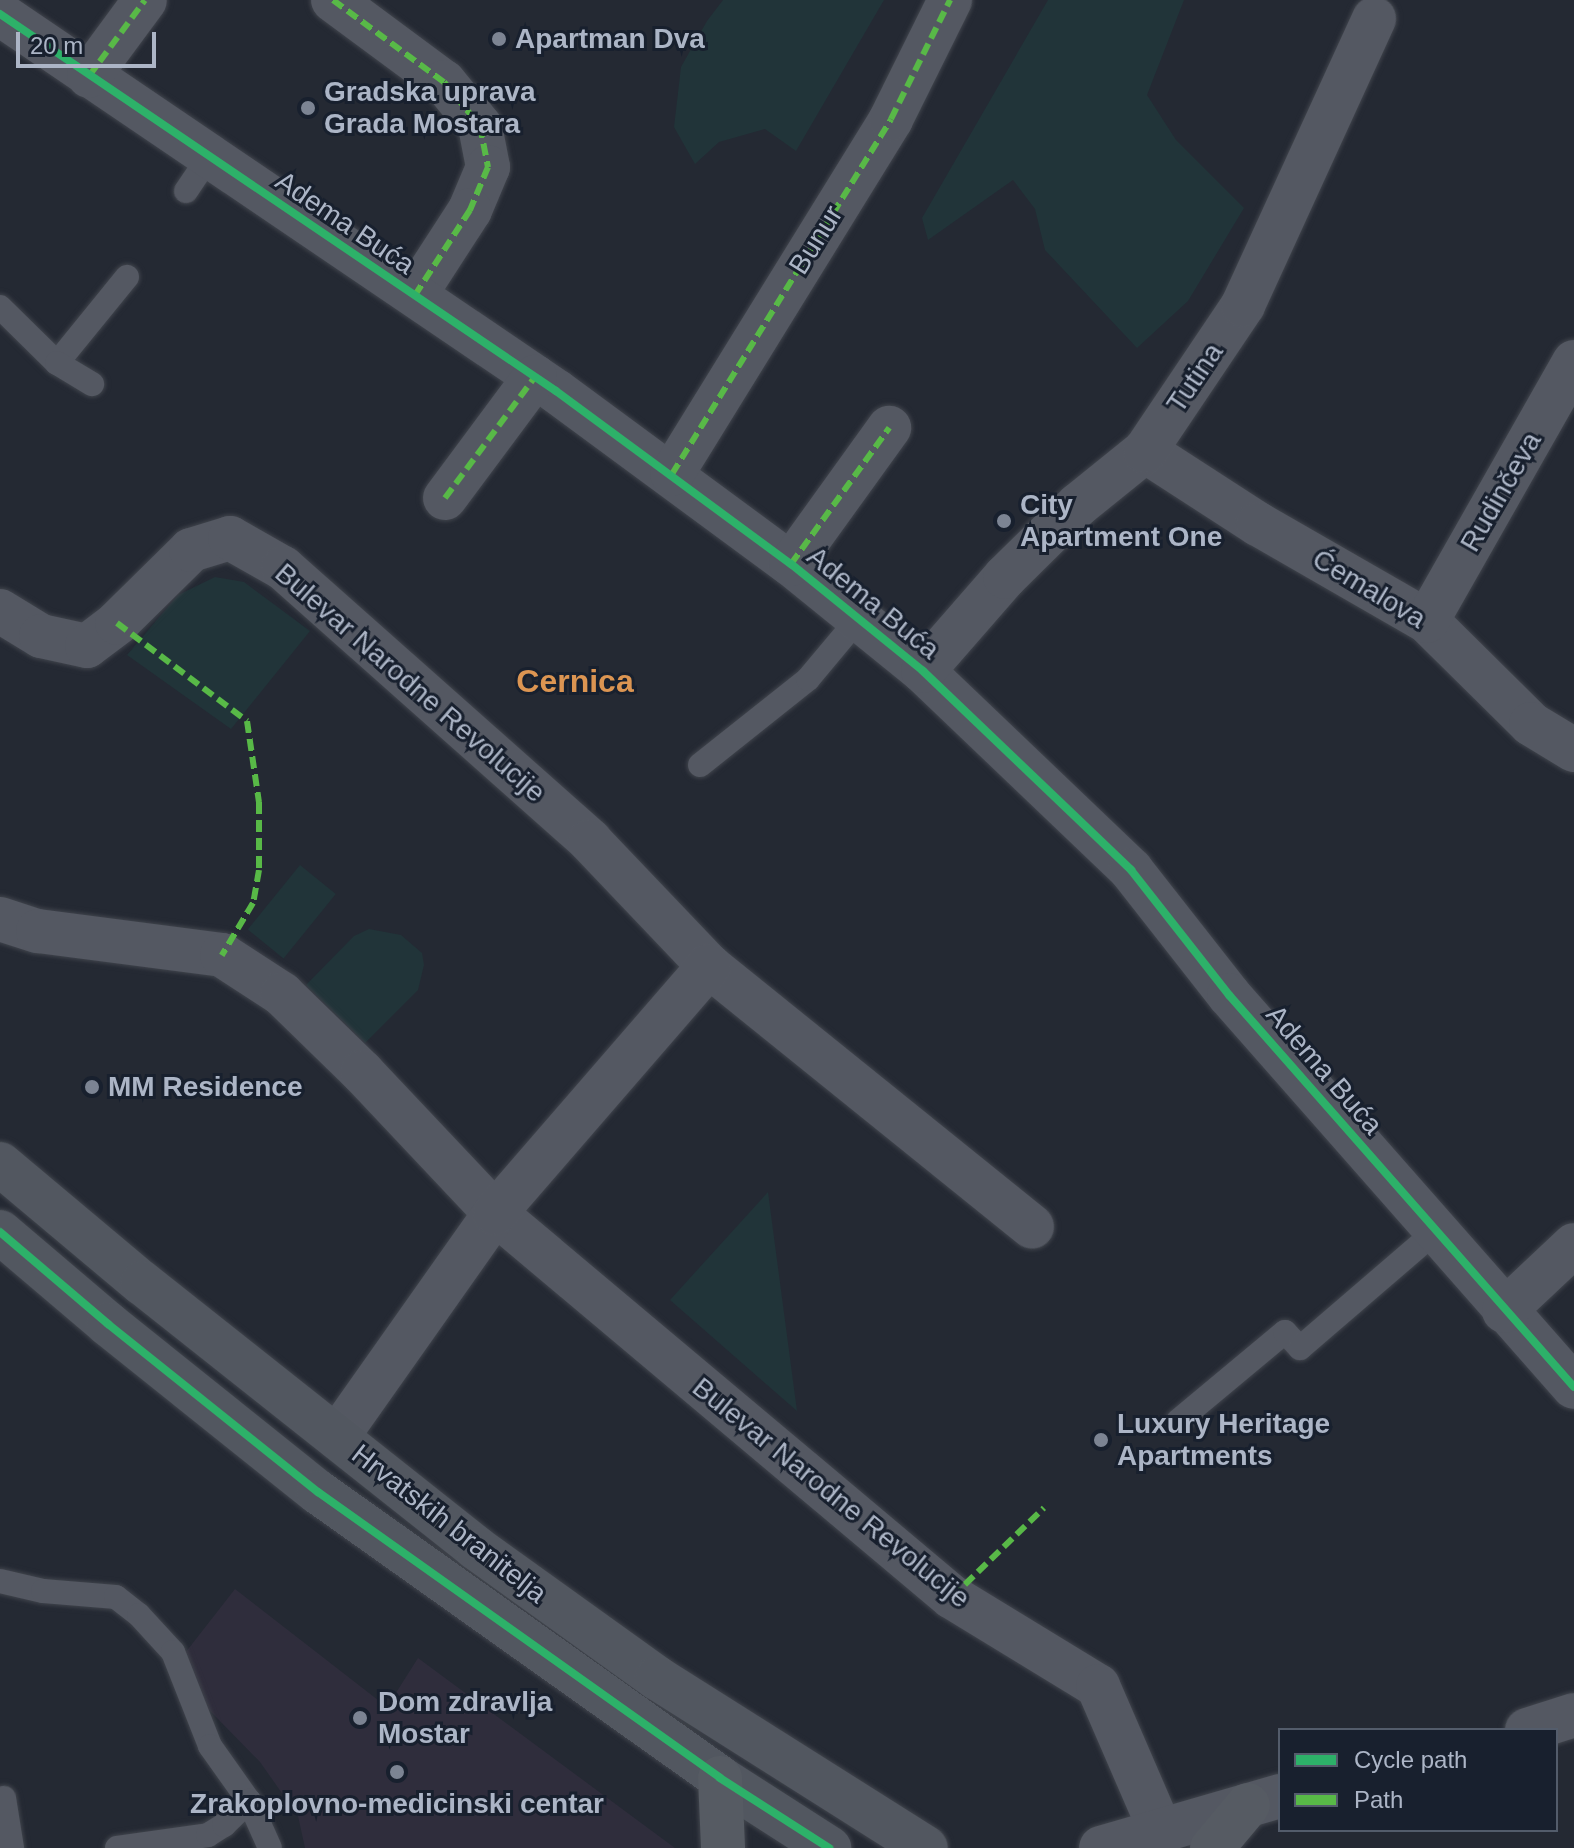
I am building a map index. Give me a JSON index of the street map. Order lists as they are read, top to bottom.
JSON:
{
  "streets": {
    "main road": ["Hrvatskih branitelja"],
    "street": [
      "Adema Buća",
      "Bunur",
      "Tutina",
      "Rudinčeva",
      "Ćemalova",
      "Bulevar Narodne Revolucije"
    ]
  },
  "crossings": [
    ["Adema Buća", "Bunur"],
    ["Adema Buća", "Tutina"],
    ["Tutina", "Ćemalova"],
    ["Rudinčeva", "Ćemalova"]
  ],
  "districts": ["Cernica"],
  "places": [
    "Apartman Dva",
    "Gradska uprava Grada Mostara",
    "City Apartment One",
    "MM Residence",
    "Luxury Heritage Apartments",
    "Dom zdravlja Mostar",
    "Zrakoplovno-medicinski centar"
  ],
  "legend": ["Cycle path", "Path"],
  "scale_bar": "20 m"
}
